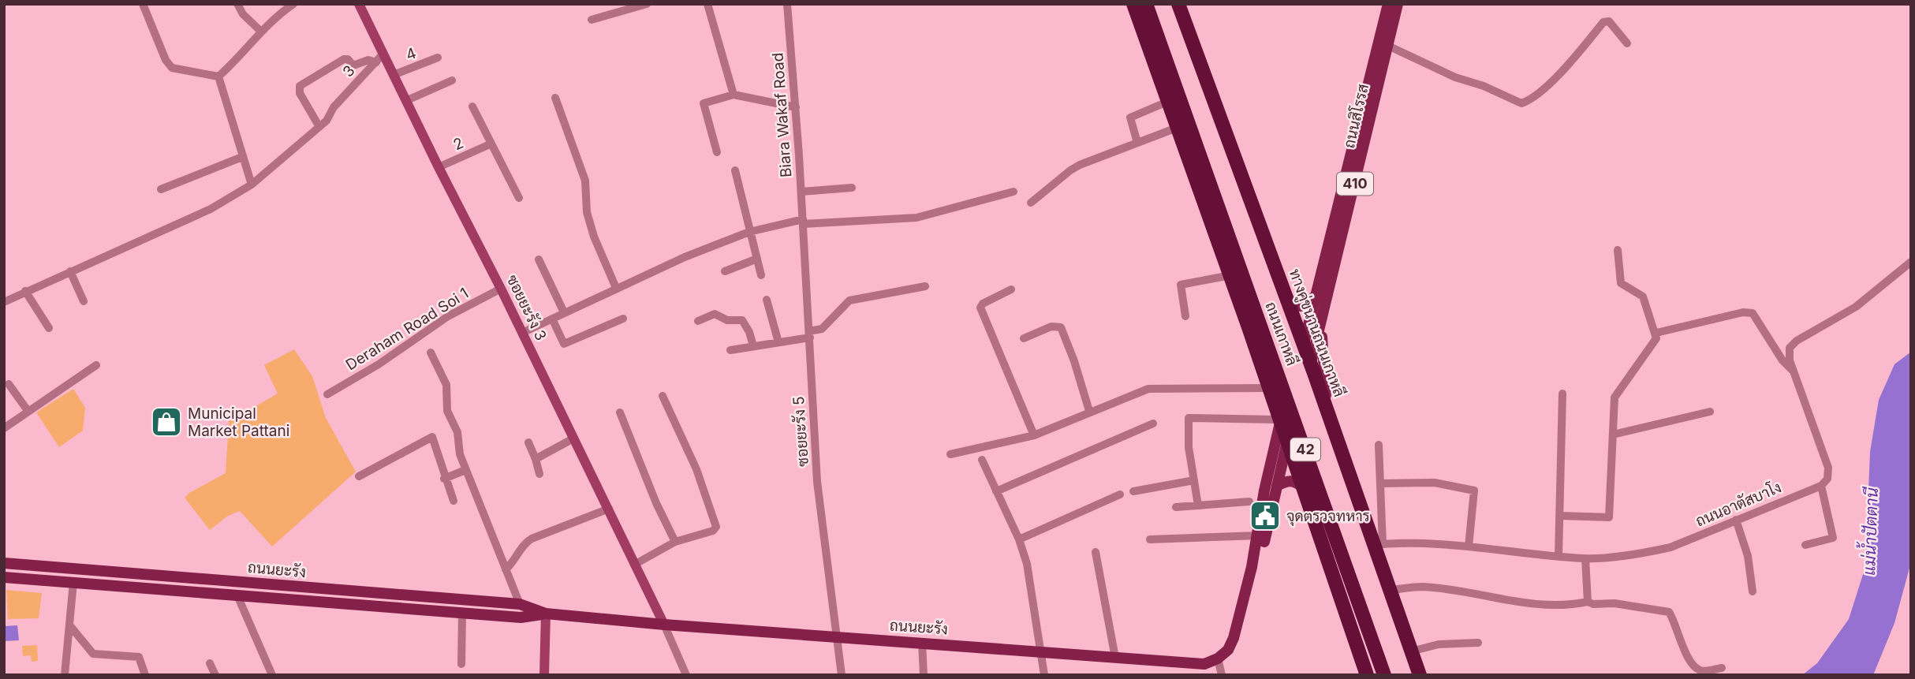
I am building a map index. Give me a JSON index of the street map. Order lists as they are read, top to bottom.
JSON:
{
  "streets": {
    "highway": ["ทางคู่ขนานถนนเกาหลี", "ถนนเกาหลี", "42"],
    "main road": ["ถนนสิโรรส", "410", "ถนนยะรัง"],
    "street": [
      "4",
      "3",
      "Biara Wakaf Road",
      "2",
      "ซอยยะรัง 3",
      "Deraham Road Soi 1",
      "ซอยยะรัง 5",
      "ถนนอาตัสบาโง"
    ]
  },
  "crossings": [
    ["4", "ซอยยะรัง 3"],
    ["3", "ซอยยะรัง 3"],
    ["Biara Wakaf Road", "ซอยยะรัง 5"],
    ["ถนนสิโรรส", "ทางคู่ขนานถนนเกาหลี"],
    ["2", "ซอยยะรัง 3"],
    ["ซอยยะรัง 3", "Deraham Road Soi 1"],
    ["ซอยยะรัง 3", "ถนนยะรัง"],
    ["ทางคู่ขนานถนนเกาหลี", "ถนนอาตัสบาโง"],
    ["ซอยยะรัง 5", "ถนนยะรัง"]
  ],
  "water": ["แม่น้ำปัตตานี"],
  "places": {
    "shop": ["Municipal Market Pattani"],
    "public building": ["จุดตรวจทหาร"]
  }
}
